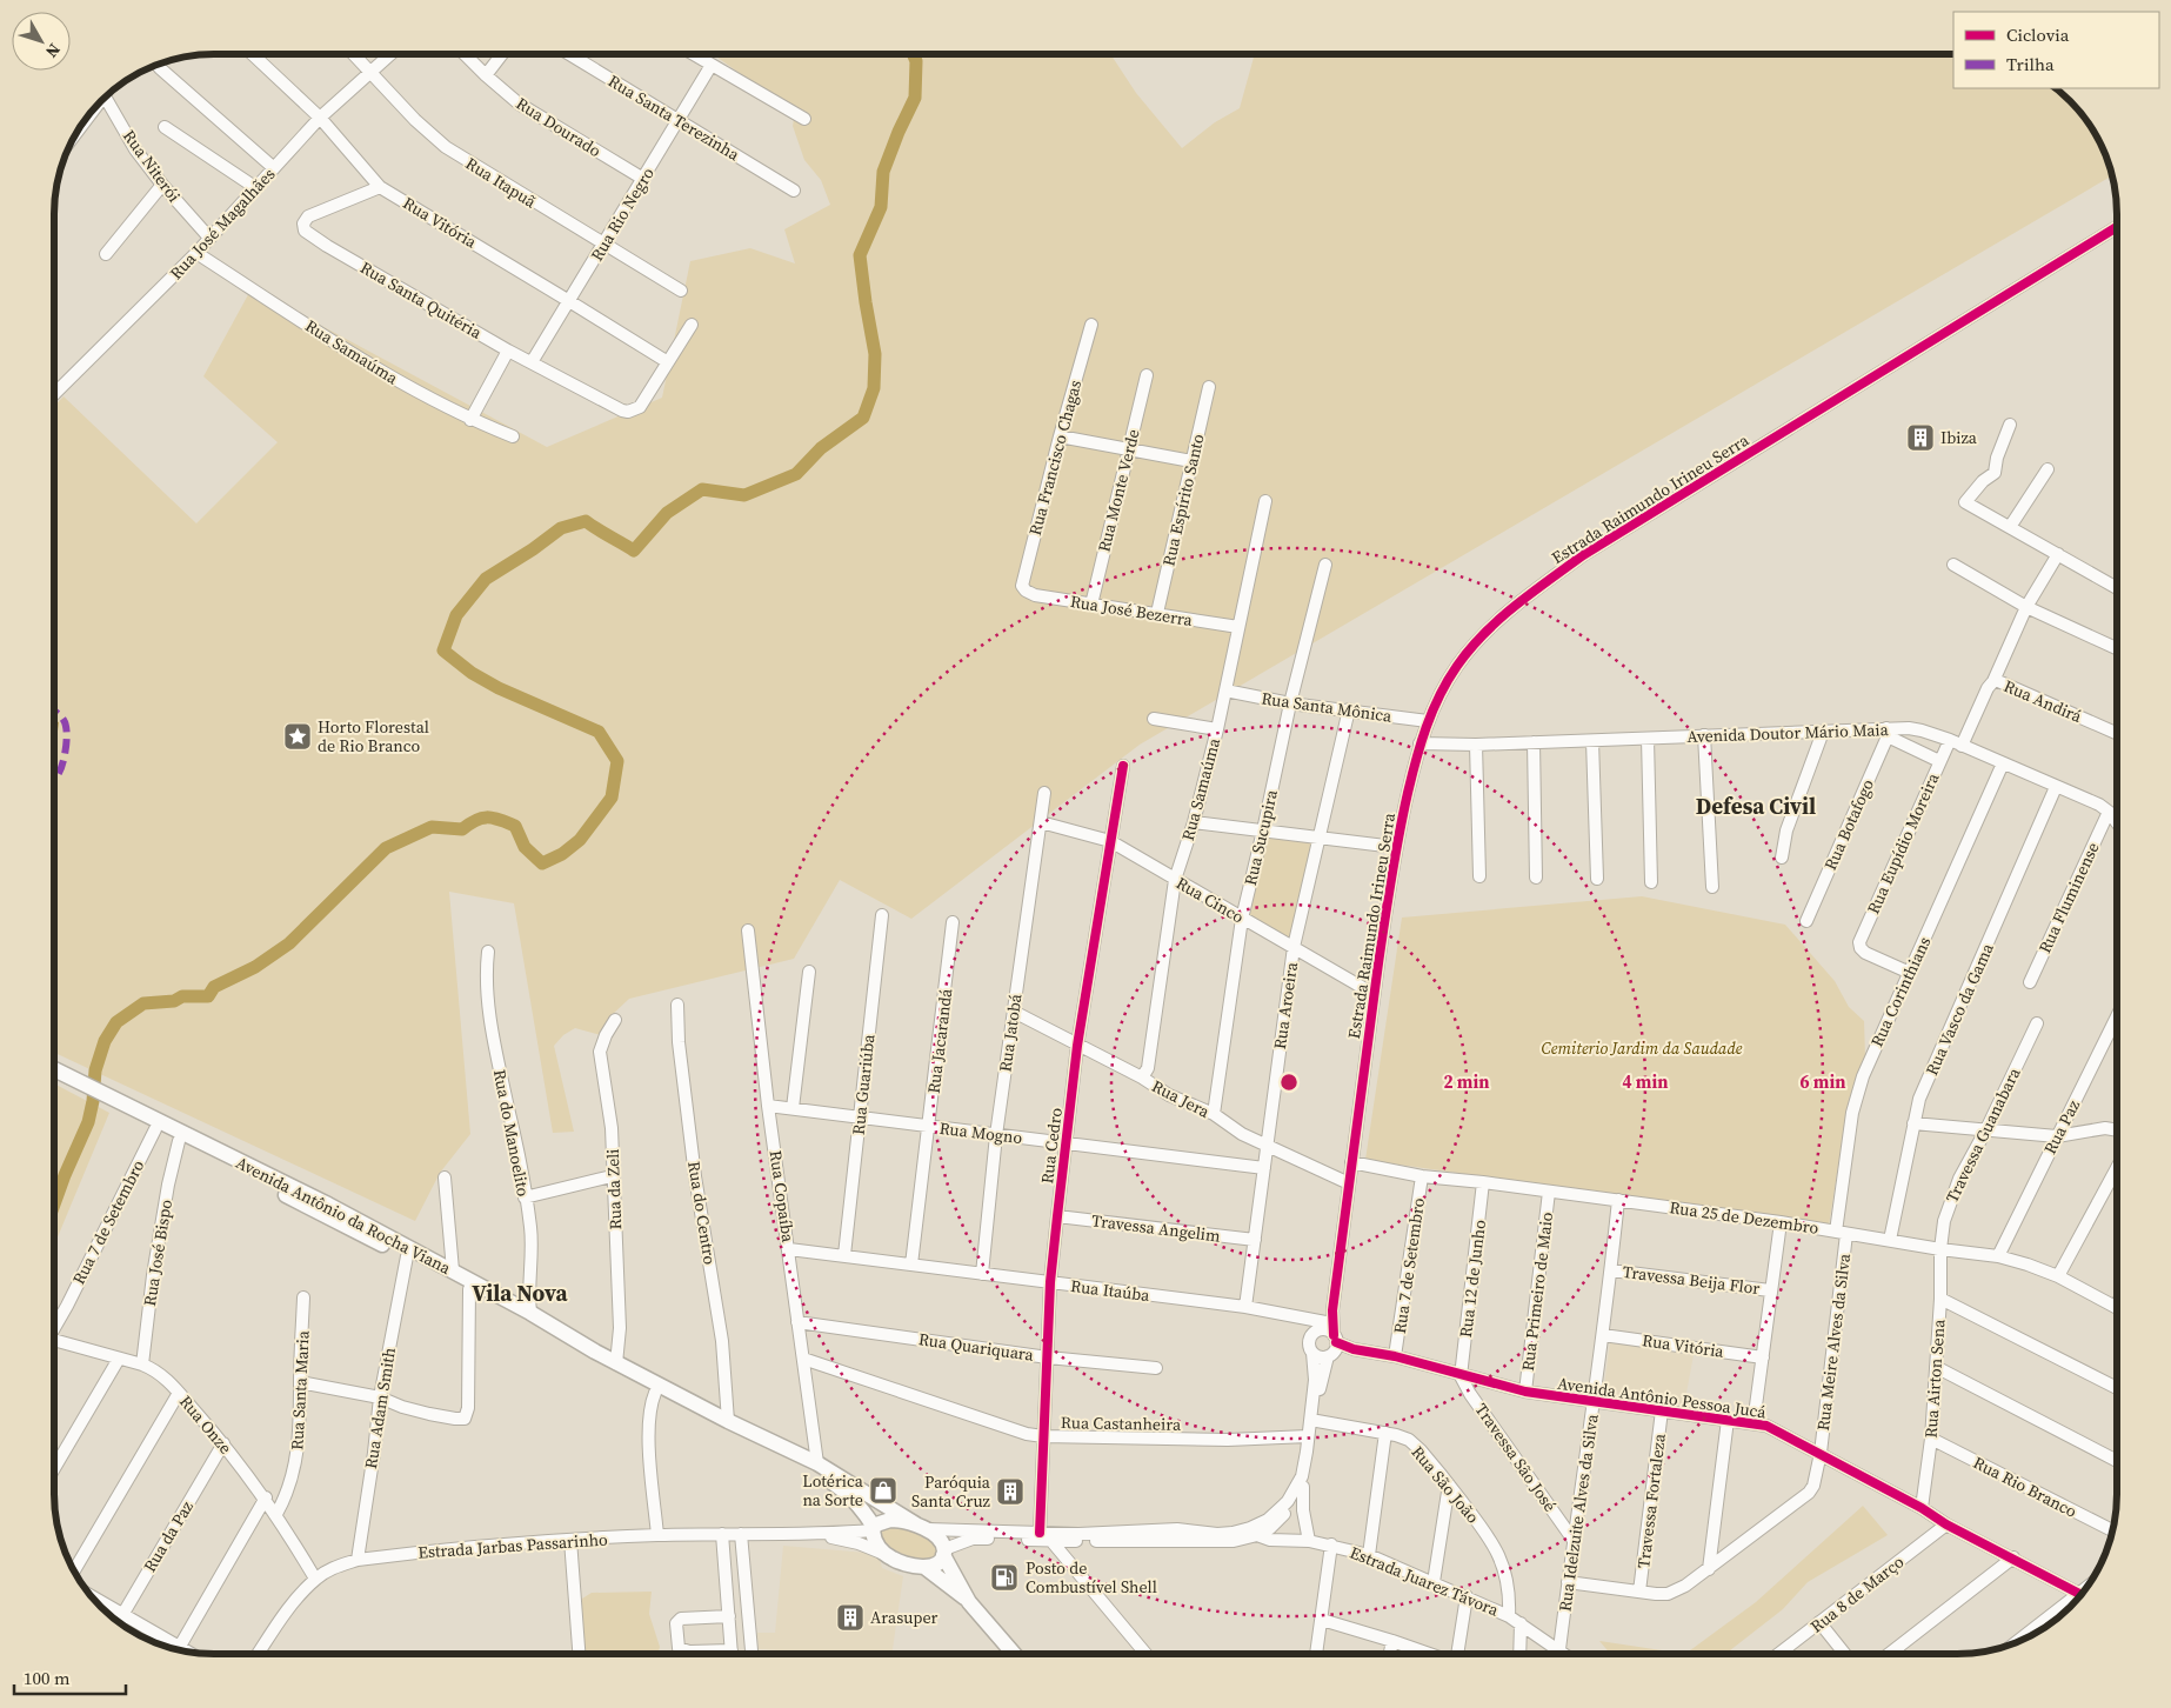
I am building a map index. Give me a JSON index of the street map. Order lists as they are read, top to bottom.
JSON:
{
  "streets": {
    "main road": ["Avenida Antônio da Rocha Viana"],
    "street": [
      "Rua Santa Terezinha",
      "Rua Dourado",
      "Rua Niterói",
      "Rua Itapuã",
      "Rua Rio Negro",
      "Rua Vitória",
      "Rua José Magalhães",
      "Rua Santa Quitéria",
      "Rua Samaúma",
      "Rua Francisco Chagas",
      "Rua Monte Verde",
      "Estrada Raimundo Irineu Serra",
      "Rua Espírito Santo",
      "Rua José Bezerra",
      "Rua Andirá",
      "Rua Santa Mônica",
      "Avenida Doutor Mário Maia",
      "Rua Botafogo",
      "Rua Sucupira",
      "Rua Eupídio Moreira",
      "Rua Fluminense",
      "Rua Cinco",
      "Rua Corinthians",
      "Rua Aroeira",
      "Rua Vasco da Gama",
      "Rua Jatobá",
      "Rua Jacarandá",
      "Rua Guariúba",
      "Rua Jera",
      "Rua Paz",
      "Rua do Manoelito",
      "Rua Mogno",
      "Travessa Guanabara",
      "Rua Cedro",
      "Rua da Zeli",
      "Rua Copaíba",
      "Rua do Centro",
      "Rua 25 de Dezembro",
      "Rua 7 de Setembro",
      "Travessa Angelim",
      "Rua José Bispo",
      "Rua 12 de Junho",
      "Travessa Beija Flor",
      "Rua Itaúba",
      "Rua Primeiro de Maio",
      "Rua Meire Alves da Silva",
      "Rua Quariquara",
      "Rua Airton Sena",
      "Rua Santa Maria",
      "Avenida Antônio Pessoa Jucá",
      "Rua Adam Smith",
      "Rua Castanheira",
      "Rua Onze",
      "Travessa São José",
      "Rua São João",
      "Rua Rio Branco",
      "Travessa Fortaleza",
      "Rua Idelzuite Alves da Silva",
      "Rua da Paz",
      "Estrada Jarbas Passarinho",
      "Estrada Juarez Távora",
      "Rua 8 de Março"
    ]
  },
  "crossings": [
    ["Rua Santa Terezinha", "Rua Rio Negro"],
    ["Rua Dourado", "Rua Rio Negro"],
    ["Rua Niterói", "Rua José Magalhães"],
    ["Rua Itapuã", "Rua Rio Negro"],
    ["Rua Itapuã", "Rua José Magalhães"],
    ["Rua Rio Negro", "Rua Vitória"],
    ["Rua Rio Negro", "Rua Santa Quitéria"],
    ["Rua Vitória", "Rua José Magalhães"],
    ["Rua Vitória", "Rua Santa Quitéria"],
    ["Rua Vitória", "Rua Idelzuite Alves da Silva"],
    ["Rua José Magalhães", "Rua Samaúma"],
    ["Rua Samaúma", "Rua José Bezerra"],
    ["Rua Samaúma", "Rua Santa Mônica"],
    ["Rua Samaúma", "Rua Cinco"],
    ["Rua Samaúma", "Rua Jera"],
    ["Rua Francisco Chagas", "Rua José Bezerra"],
    ["Rua Monte Verde", "Rua José Bezerra"],
    ["Estrada Raimundo Irineu Serra", "Rua Santa Mônica"],
    ["Estrada Raimundo Irineu Serra", "Avenida Doutor Mário Maia"],
    ["Estrada Raimundo Irineu Serra", "Rua Cinco"],
    ["Estrada Raimundo Irineu Serra", "Rua Jera"],
    ["Estrada Raimundo Irineu Serra", "Rua 25 de Dezembro"],
    ["Estrada Raimundo Irineu Serra", "Rua Itaúba"],
    ["Estrada Raimundo Irineu Serra", "Avenida Antônio Pessoa Jucá"],
    ["Rua Espírito Santo", "Rua José Bezerra"],
    ["Rua Andirá", "Avenida Doutor Mário Maia"],
    ["Rua Santa Mônica", "Rua Sucupira"],
    ["Rua Santa Mônica", "Rua Aroeira"],
    ["Avenida Doutor Mário Maia", "Rua Botafogo"],
    ["Avenida Doutor Mário Maia", "Rua Eupídio Moreira"],
    ["Avenida Doutor Mário Maia", "Rua Fluminense"],
    ["Avenida Doutor Mário Maia", "Rua Corinthians"],
    ["Avenida Doutor Mário Maia", "Rua Vasco da Gama"],
    ["Rua Sucupira", "Rua Cinco"],
    ["Rua Sucupira", "Rua Jera"],
    ["Rua Eupídio Moreira", "Rua Corinthians"],
    ["Rua Cinco", "Rua Aroeira"],
    ["Rua Cinco", "Rua Jatobá"],
    ["Rua Cinco", "Rua Cedro"],
    ["Rua Corinthians", "Rua 25 de Dezembro"],
    ["Rua Corinthians", "Rua Meire Alves da Silva"],
    ["Rua Aroeira", "Rua Jera"],
    ["Rua Aroeira", "Rua Mogno"],
    ["Rua Aroeira", "Travessa Angelim"],
    ["Rua Aroeira", "Rua Itaúba"],
    ["Rua Vasco da Gama", "Rua 25 de Dezembro"],
    ["Rua Jatobá", "Rua Jera"],
    ["Rua Jatobá", "Rua Mogno"],
    ["Rua Jatobá", "Rua Itaúba"],
    ["Rua Jacarandá", "Rua Mogno"],
    ["Rua Jacarandá", "Rua Itaúba"],
    ["Rua Guariúba", "Rua Mogno"],
    ["Rua Guariúba", "Rua Itaúba"],
    ["Rua Jera", "Rua Cedro"],
    ["Rua Paz", "Rua 25 de Dezembro"],
    ["Rua do Manoelito", "Avenida Antônio da Rocha Viana"],
    ["Rua Mogno", "Rua Cedro"],
    ["Rua Mogno", "Rua Copaíba"],
    ["Travessa Guanabara", "Rua 25 de Dezembro"],
    ["Travessa Guanabara", "Rua Airton Sena"],
    ["Rua Cedro", "Travessa Angelim"],
    ["Rua Cedro", "Rua Itaúba"],
    ["Rua Cedro", "Rua Quariquara"],
    ["Rua Cedro", "Rua Castanheira"],
    ["Rua da Zeli", "Avenida Antônio da Rocha Viana"],
    ["Rua Copaíba", "Avenida Antônio da Rocha Viana"],
    ["Rua Copaíba", "Rua Itaúba"],
    ["Rua Copaíba", "Rua Quariquara"],
    ["Rua Copaíba", "Rua Castanheira"],
    ["Rua do Centro", "Avenida Antônio da Rocha Viana"],
    ["Avenida Antônio da Rocha Viana", "Rua 7 de Setembro"],
    ["Avenida Antônio da Rocha Viana", "Rua José Bispo"],
    ["Avenida Antônio da Rocha Viana", "Rua Adam Smith"],
    ["Avenida Antônio da Rocha Viana", "Estrada Jarbas Passarinho"],
    ["Rua 25 de Dezembro", "Rua 7 de Setembro"],
    ["Rua 25 de Dezembro", "Rua 12 de Junho"],
    ["Rua 25 de Dezembro", "Rua Primeiro de Maio"],
    ["Rua 25 de Dezembro", "Rua Meire Alves da Silva"],
    ["Rua 25 de Dezembro", "Rua Airton Sena"],
    ["Rua 25 de Dezembro", "Rua Idelzuite Alves da Silva"],
    ["Rua 7 de Setembro", "Avenida Antônio Pessoa Jucá"],
    ["Rua José Bispo", "Rua Onze"],
    ["Rua 12 de Junho", "Avenida Antônio Pessoa Jucá"],
    ["Rua 12 de Junho", "Travessa São José"],
    ["Travessa Beija Flor", "Rua Idelzuite Alves da Silva"],
    ["Rua Itaúba", "Avenida Antônio Pessoa Jucá"],
    ["Rua Primeiro de Maio", "Avenida Antônio Pessoa Jucá"],
    ["Rua Meire Alves da Silva", "Avenida Antônio Pessoa Jucá"],
    ["Rua Meire Alves da Silva", "Travessa Fortaleza"],
    ["Rua Meire Alves da Silva", "Rua Idelzuite Alves da Silva"],
    ["Rua Airton Sena", "Avenida Antônio Pessoa Jucá"],
    ["Rua Airton Sena", "Rua Rio Branco"],
    ["Rua Santa Maria", "Rua Onze"],
    ["Avenida Antônio Pessoa Jucá", "Travessa São José"],
    ["Avenida Antônio Pessoa Jucá", "Travessa Fortaleza"],
    ["Avenida Antônio Pessoa Jucá", "Rua Idelzuite Alves da Silva"],
    ["Avenida Antônio Pessoa Jucá", "Rua 8 de Março"],
    ["Rua Adam Smith", "Estrada Jarbas Passarinho"],
    ["Rua Onze", "Rua da Paz"],
    ["Rua Onze", "Estrada Jarbas Passarinho"],
    ["Travessa São José", "Rua Idelzuite Alves da Silva"],
    ["Rua São João", "Estrada Juarez Távora"],
    ["Rua Idelzuite Alves da Silva", "Estrada Juarez Távora"]
  ],
  "districts": ["Defesa Civil", "Vila Nova"],
  "parks": ["Cemiterio Jardim da Saudade"],
  "places": {
    "building": ["Ibiza", "Paróquia Santa Cruz", "Arasuper"],
    "place": ["Horto Florestal de Rio Branco"],
    "shop": ["Lotérica na Sorte"],
    "fuel station": ["Posto de Combustível Shell"]
  },
  "legend": ["Ciclovia", "Trilha"],
  "scale_bar": "100 m",
  "north": "bottom right",
  "rings": ["2 min", "4 min", "6 min"]
}
